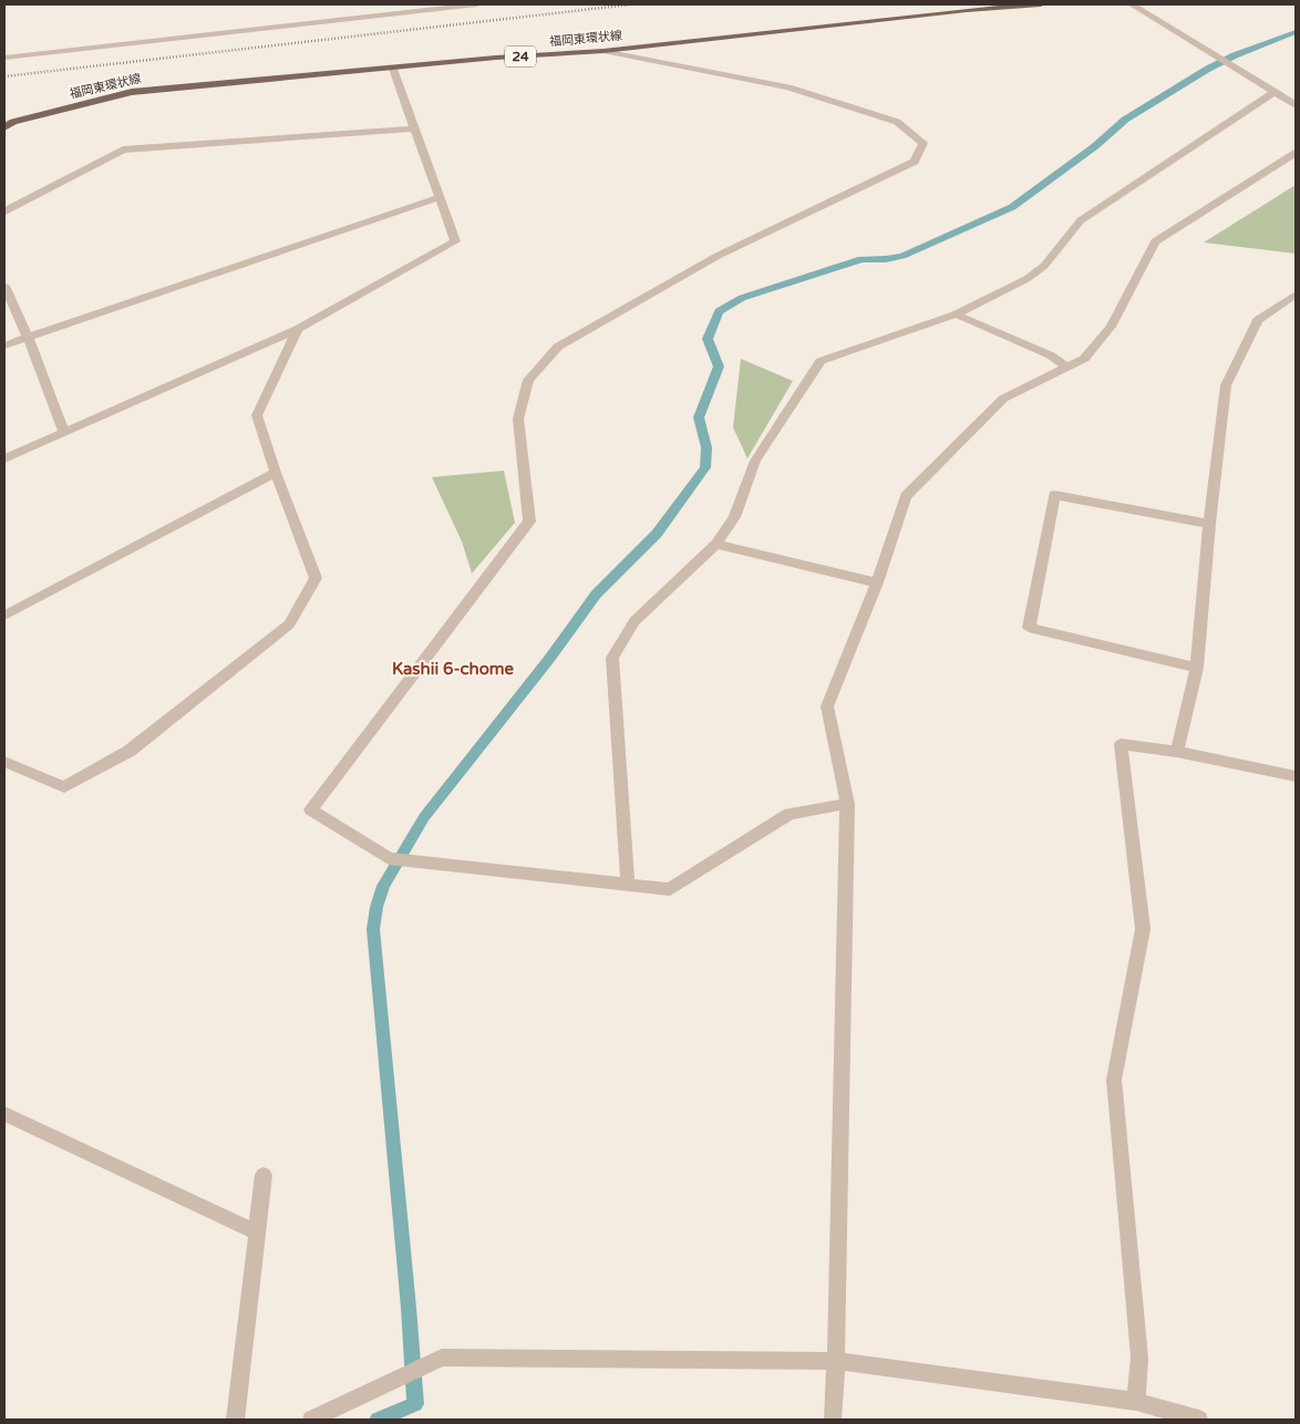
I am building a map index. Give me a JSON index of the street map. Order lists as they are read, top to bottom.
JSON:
{
  "streets": {
    "main road": ["福岡東環状線", "24"]
  },
  "districts": ["Kashii 6-chome"]
}
